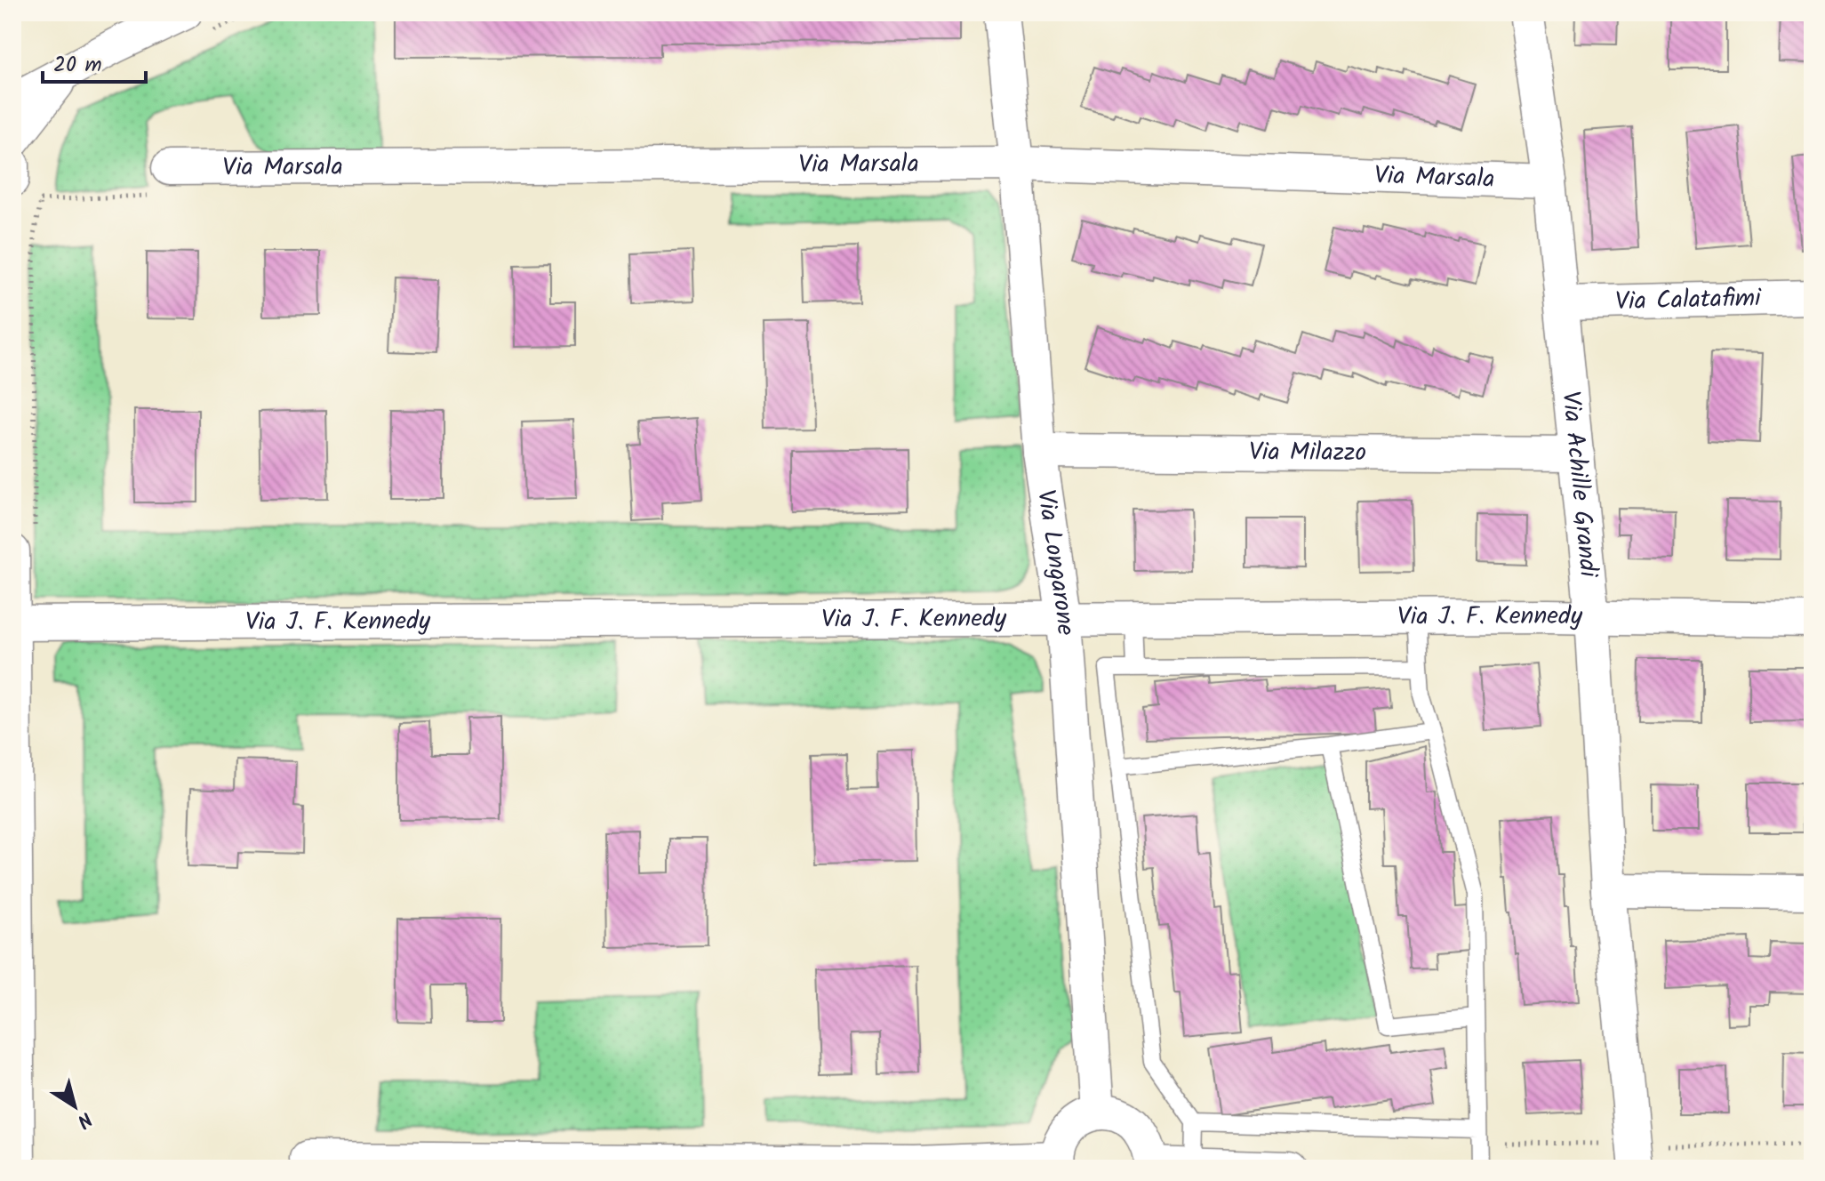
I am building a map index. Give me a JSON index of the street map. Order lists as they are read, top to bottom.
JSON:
{
  "streets": {
    "street": [
      "Via Marsala",
      "Via Calatafimi",
      "Via Milazzo",
      "Via Achille Grandi",
      "Via Longarone",
      "Via J. F. Kennedy"
    ]
  },
  "crossings": [
    ["Via Marsala", "Via Achille Grandi"],
    ["Via Marsala", "Via Longarone"],
    ["Via Calatafimi", "Via Achille Grandi"],
    ["Via Milazzo", "Via Achille Grandi"],
    ["Via Milazzo", "Via Longarone"],
    ["Via Achille Grandi", "Via J. F. Kennedy"],
    ["Via Longarone", "Via J. F. Kennedy"]
  ],
  "scale_bar": "20 m",
  "north": "bottom right"
}
